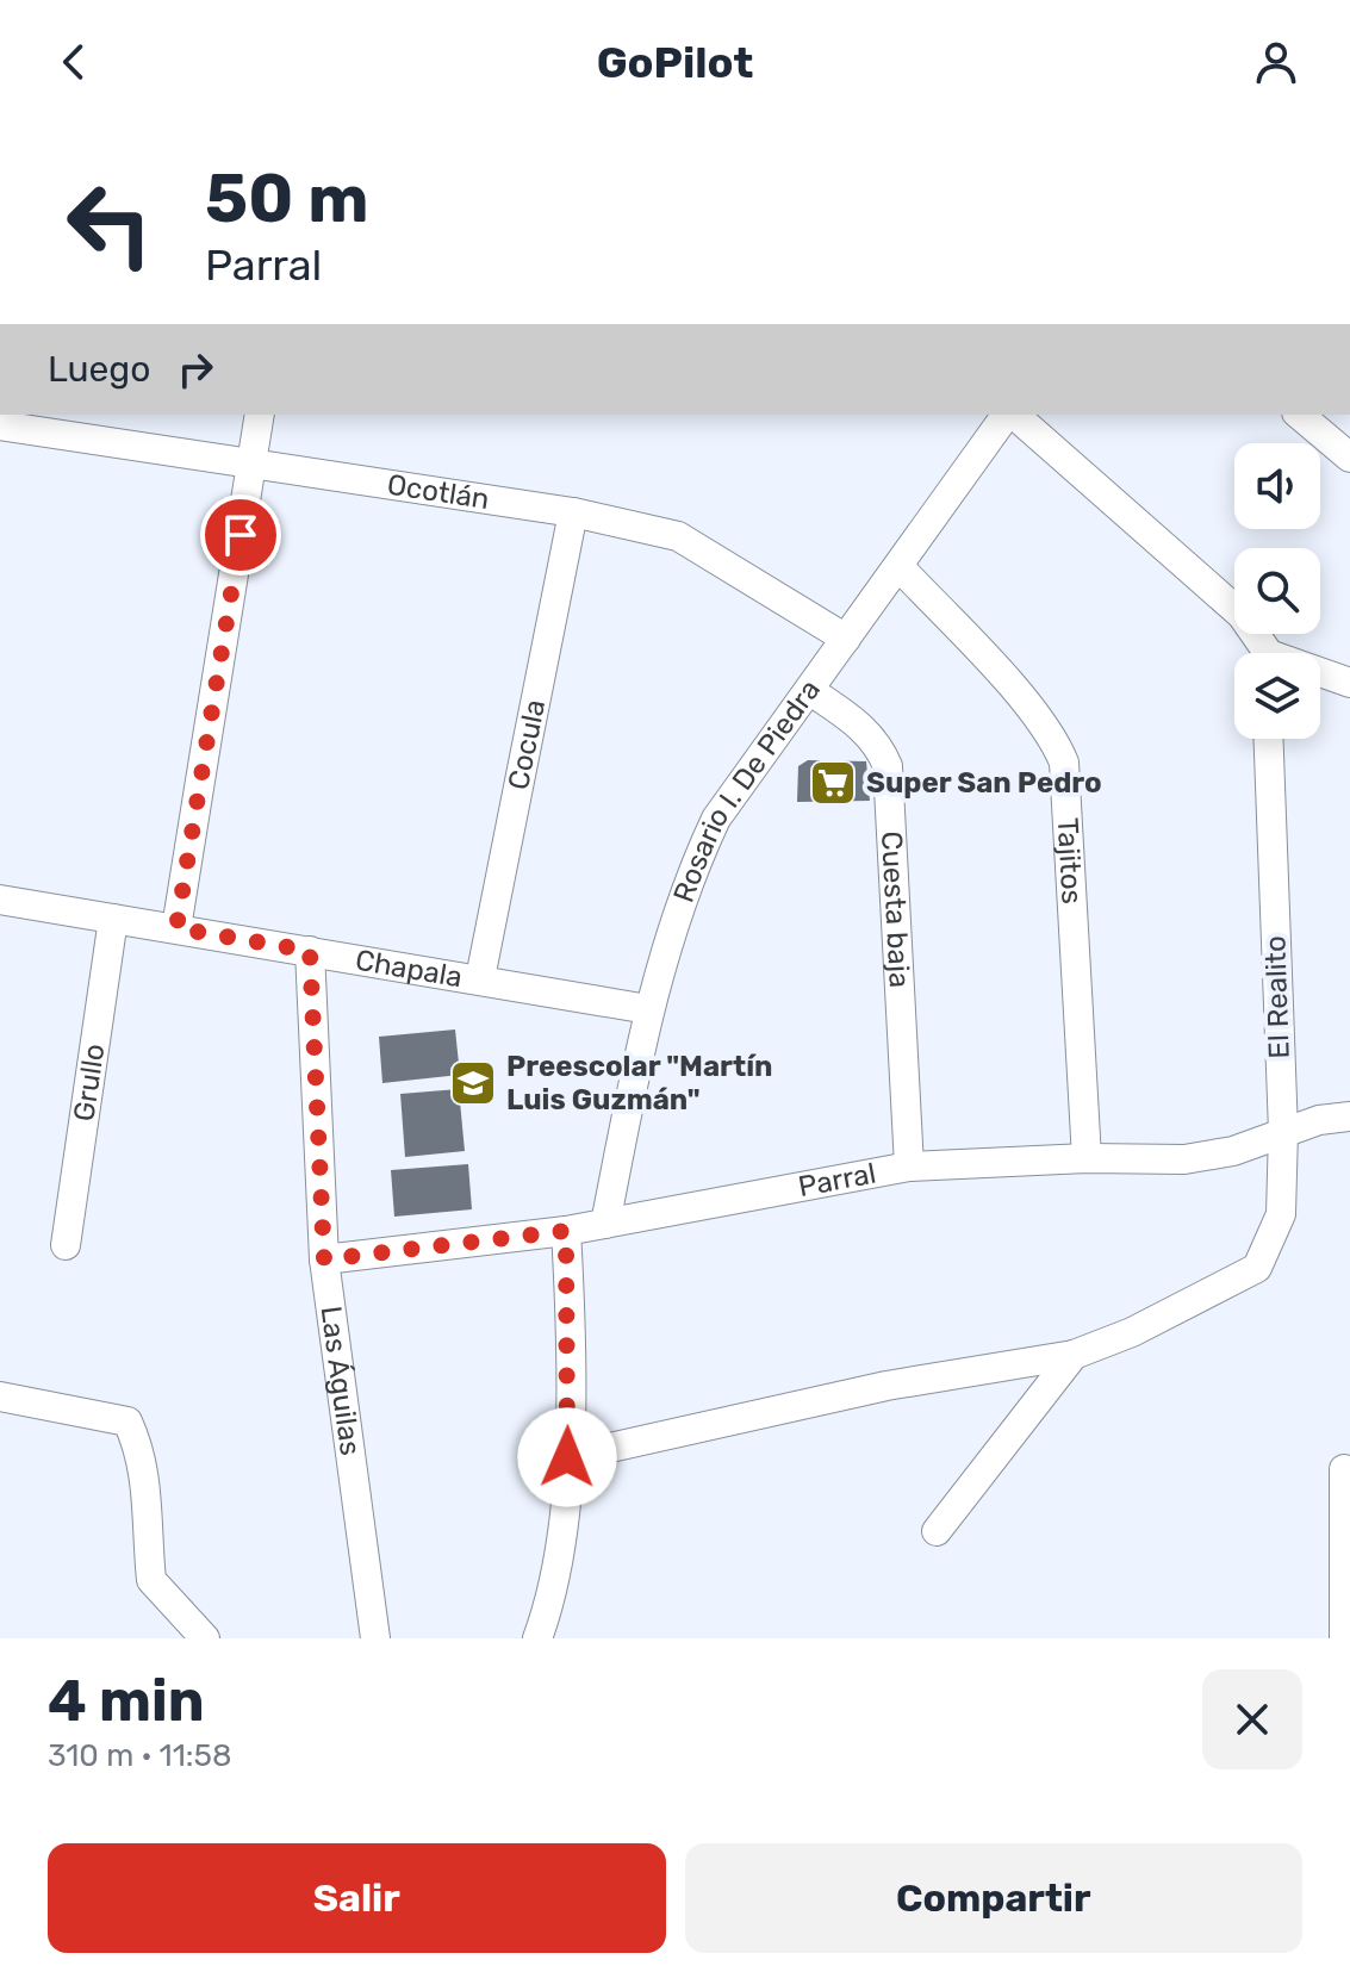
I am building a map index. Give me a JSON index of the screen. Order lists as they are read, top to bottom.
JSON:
{
  "streets": {
    "street": [
      "Ocotlán",
      "Cocula",
      "Rosario I. De Piedra",
      "Tajitos",
      "Cuesta baja",
      "Chapala",
      "El Realito",
      "Grullo",
      "Parral",
      "Las Águilas"
    ]
  },
  "crossings": [
    ["Ocotlán", "Cocula"],
    ["Ocotlán", "Rosario I. De Piedra"],
    ["Cocula", "Chapala"],
    ["Rosario I. De Piedra", "Tajitos"],
    ["Rosario I. De Piedra", "Cuesta baja"],
    ["Rosario I. De Piedra", "Chapala"],
    ["Rosario I. De Piedra", "Parral"],
    ["Tajitos", "Parral"],
    ["Cuesta baja", "Parral"],
    ["Chapala", "Grullo"],
    ["Chapala", "Las Águilas"],
    ["El Realito", "Parral"],
    ["Parral", "Las Águilas"]
  ],
  "places": {
    "supermarket": ["Super San Pedro"],
    "school or university": ["Preescolar \"Martín Luis Guzmán\""]
  },
  "page": {
    "header": "GoPilot",
    "turn": ["50 m", "Parral"],
    "then": "Luego",
    "heading": ["4 min", "310 m · 11:58"],
    "buttons": ["Salir", "Compartir"]
  }
}
